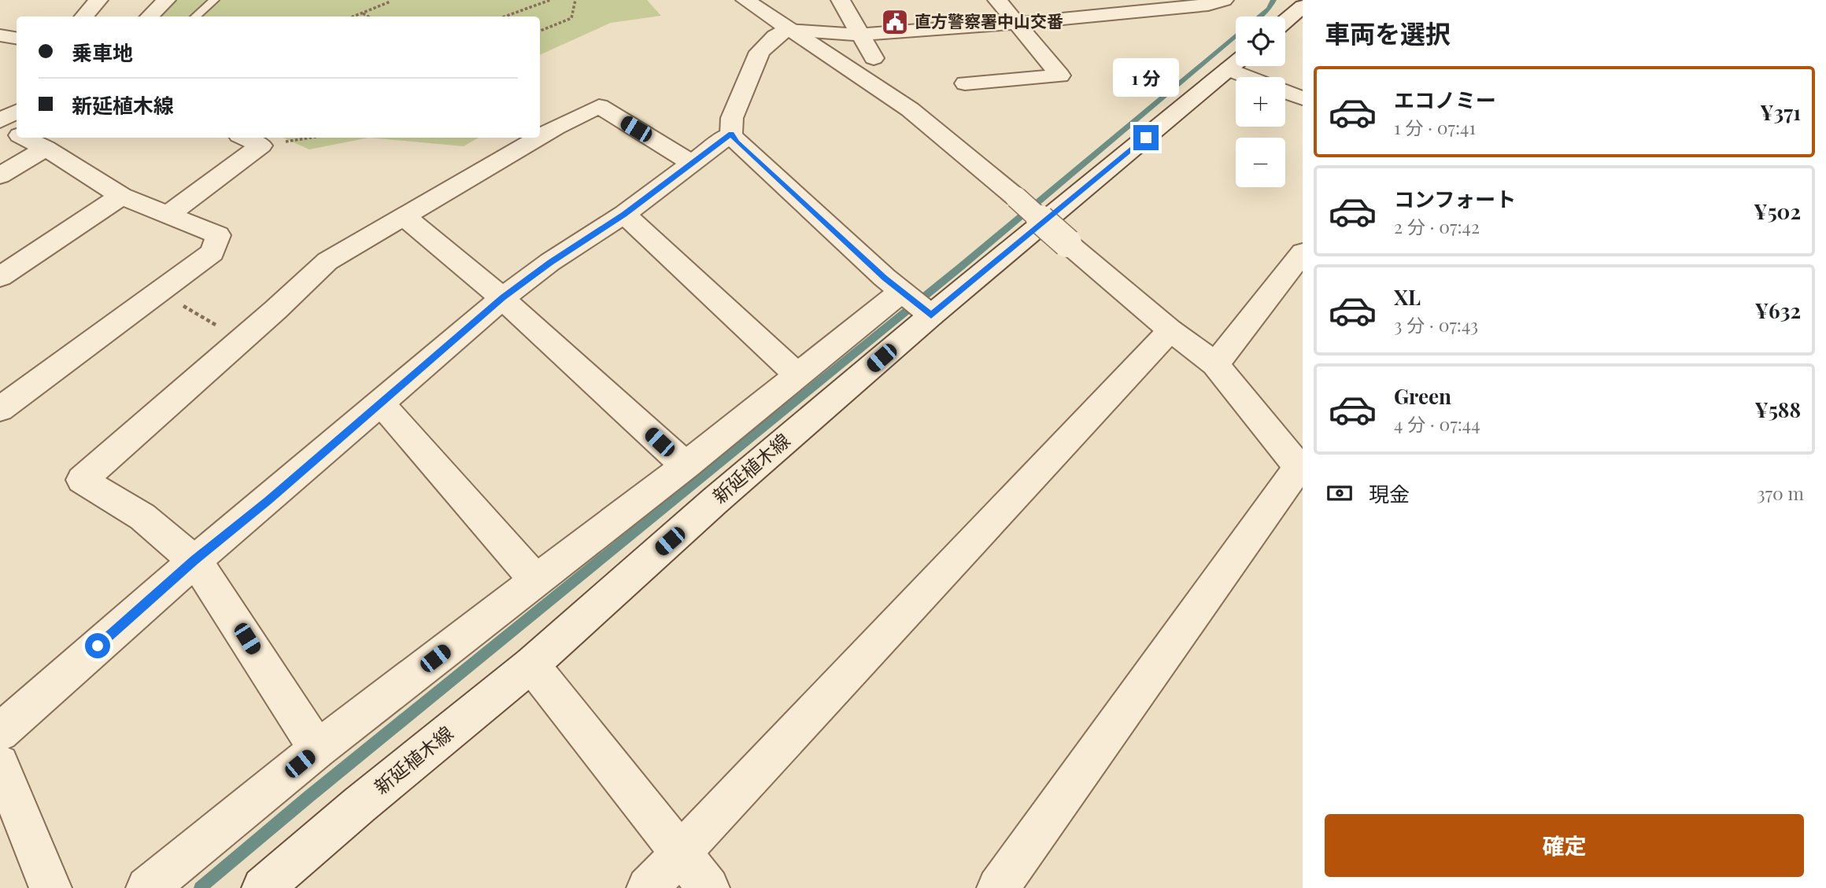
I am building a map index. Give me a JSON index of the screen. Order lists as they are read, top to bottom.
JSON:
{
  "streets": {
    "street": ["新延植木線"]
  },
  "places": {
    "public building": ["直方警察署中山交番"]
  },
  "page": {
    "heading": "車両を選択",
    "map_buttons": ["+", "−"],
    "banner": ["乗車地", "新延植木線"],
    "bubble": "1 分",
    "list": [
      {
        "name": "エコノミー",
        "note": "1 分 · 07:41",
        "value": "¥371"
      },
      {
        "name": "コンフォート",
        "note": "2 分 · 07:42",
        "value": "¥502"
      },
      {
        "name": "XL",
        "note": "3 分 · 07:43",
        "value": "¥632"
      },
      {
        "name": "Green",
        "note": "4 分 · 07:44",
        "value": "¥588"
      }
    ],
    "pay": ["現金", "370 m"],
    "buttons": "確定"
  }
}
